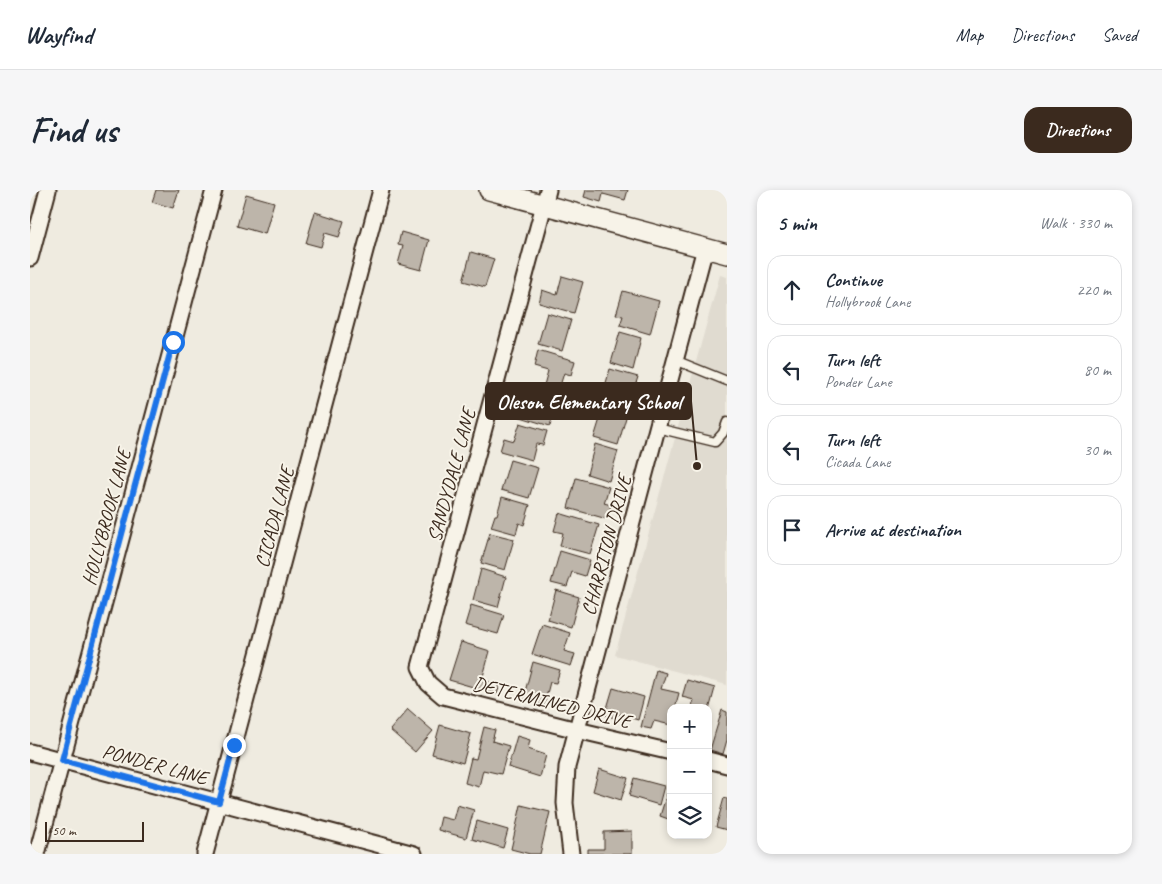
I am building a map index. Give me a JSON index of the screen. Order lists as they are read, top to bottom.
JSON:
{
  "streets": {
    "street": [
      "SANDYDALE LANE",
      "HOLLYBROOK LANE",
      "CICADA LANE",
      "CHARRITON DRIVE",
      "DETERMINED DRIVE",
      "PONDER LANE"
    ]
  },
  "crossings": [
    ["SANDYDALE LANE", "DETERMINED DRIVE"],
    ["HOLLYBROOK LANE", "PONDER LANE"],
    ["CICADA LANE", "PONDER LANE"],
    ["CHARRITON DRIVE", "DETERMINED DRIVE"]
  ],
  "places": ["Oleson Elementary School"],
  "scale_bar": "50 m",
  "page": {
    "header": "Wayfind",
    "nav": ["Map", "Directions", "Saved"],
    "buttons": "Directions",
    "title": "Find us",
    "heading": ["5 min", "Walk · 330 m"],
    "list": [
      ["Continue", "Hollybrook Lane", "220 m"],
      ["Turn left", "Ponder Lane", "80 m"],
      ["Turn left", "Cicada Lane", "30 m"],
      "Arrive at destination"
    ],
    "map_buttons": ["+", "−"],
    "scale": "50 m"
  }
}
